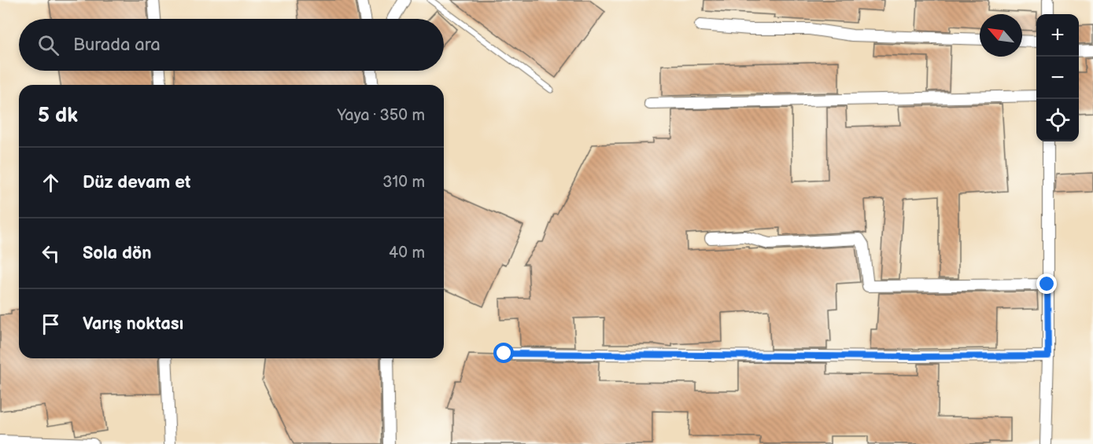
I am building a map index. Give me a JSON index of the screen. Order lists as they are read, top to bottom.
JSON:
{
  "north": "top left",
  "page": {
    "map_buttons": ["+", "−"],
    "search": "Burada ara",
    "heading": ["5 dk", "Yaya · 350 m"],
    "list": [
      ["Düz devam et", "310 m"],
      ["Sola dön", "40 m"],
      "Varış noktası"
    ]
  }
}
